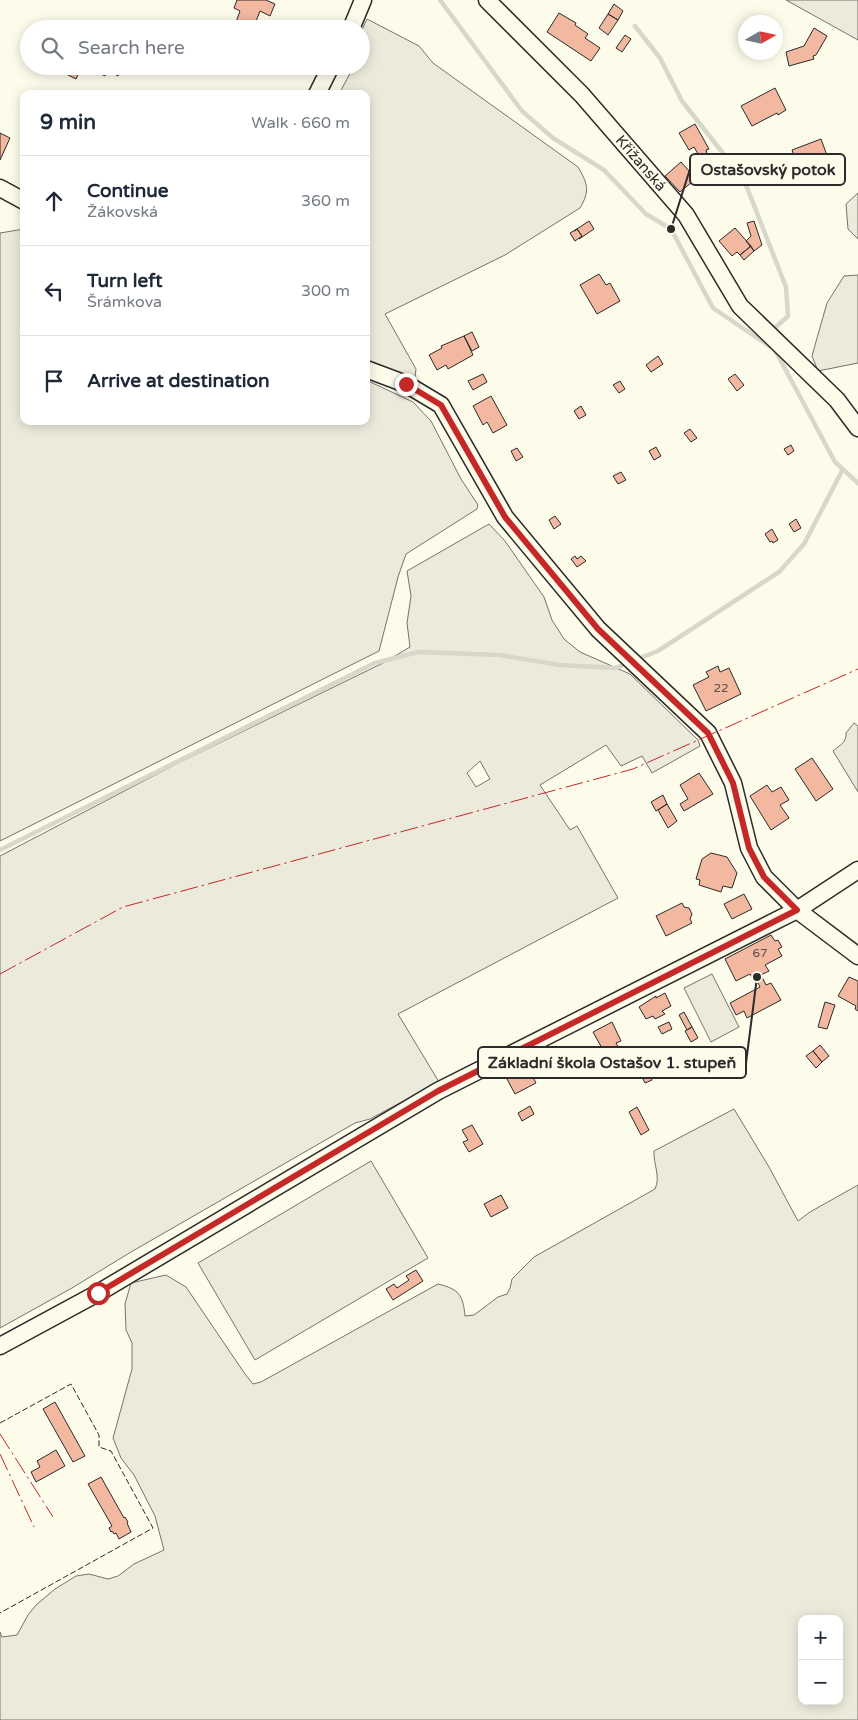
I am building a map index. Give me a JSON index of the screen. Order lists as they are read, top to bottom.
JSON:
{
  "streets": {
    "street": ["Křižanská"]
  },
  "places": ["Ostašovský potok", "Základní škola Ostašov 1. stupeň"],
  "house_numbers": ["22", "67"],
  "north": "right",
  "page": {
    "search": "Search here",
    "heading": ["9 min", "Walk · 660 m"],
    "list": [
      ["Continue", "Žákovská", "360 m"],
      ["Turn left", "Šrámkova", "300 m"],
      "Arrive at destination"
    ],
    "map_buttons": ["+", "−"]
  }
}
